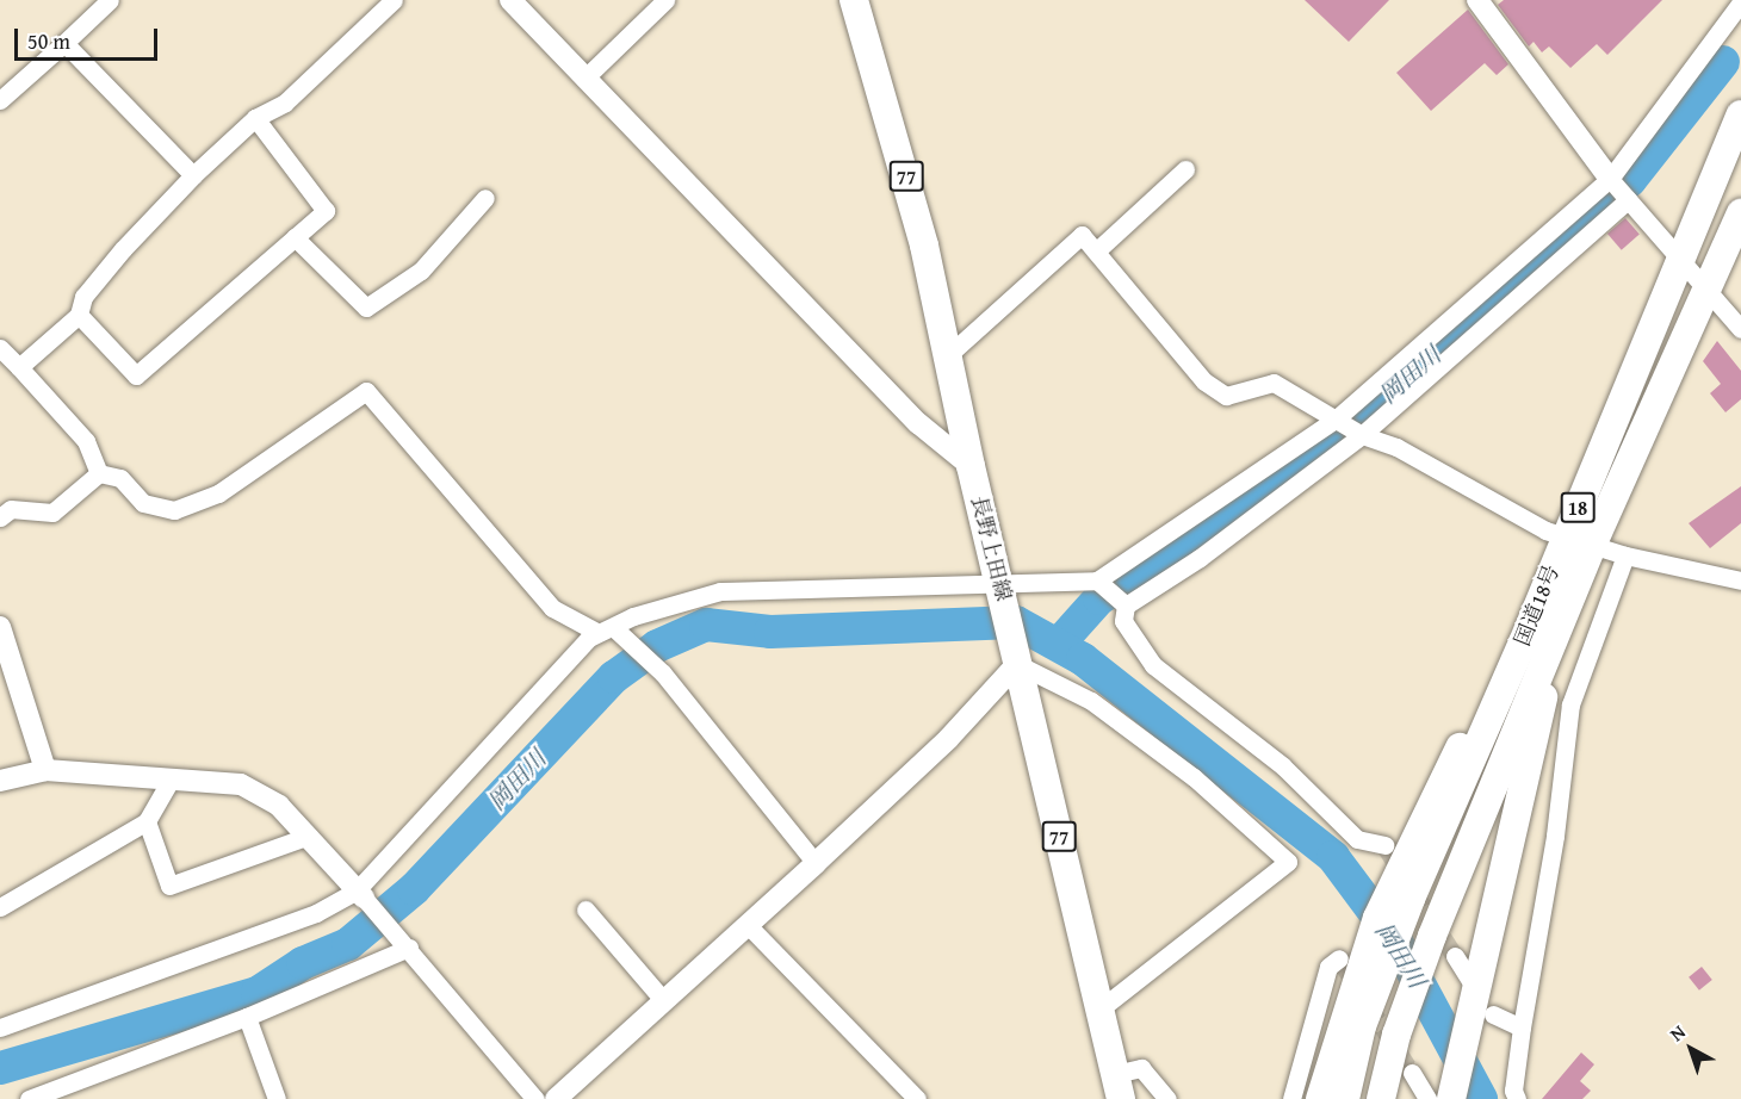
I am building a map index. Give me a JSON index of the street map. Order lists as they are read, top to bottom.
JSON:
{
  "streets": {
    "main road": [
      "77",
      "18",
      "長野上田線",
      "国道18号"
    ]
  },
  "water": ["岡田川"],
  "scale_bar": "50 m",
  "north": "top left"
}
